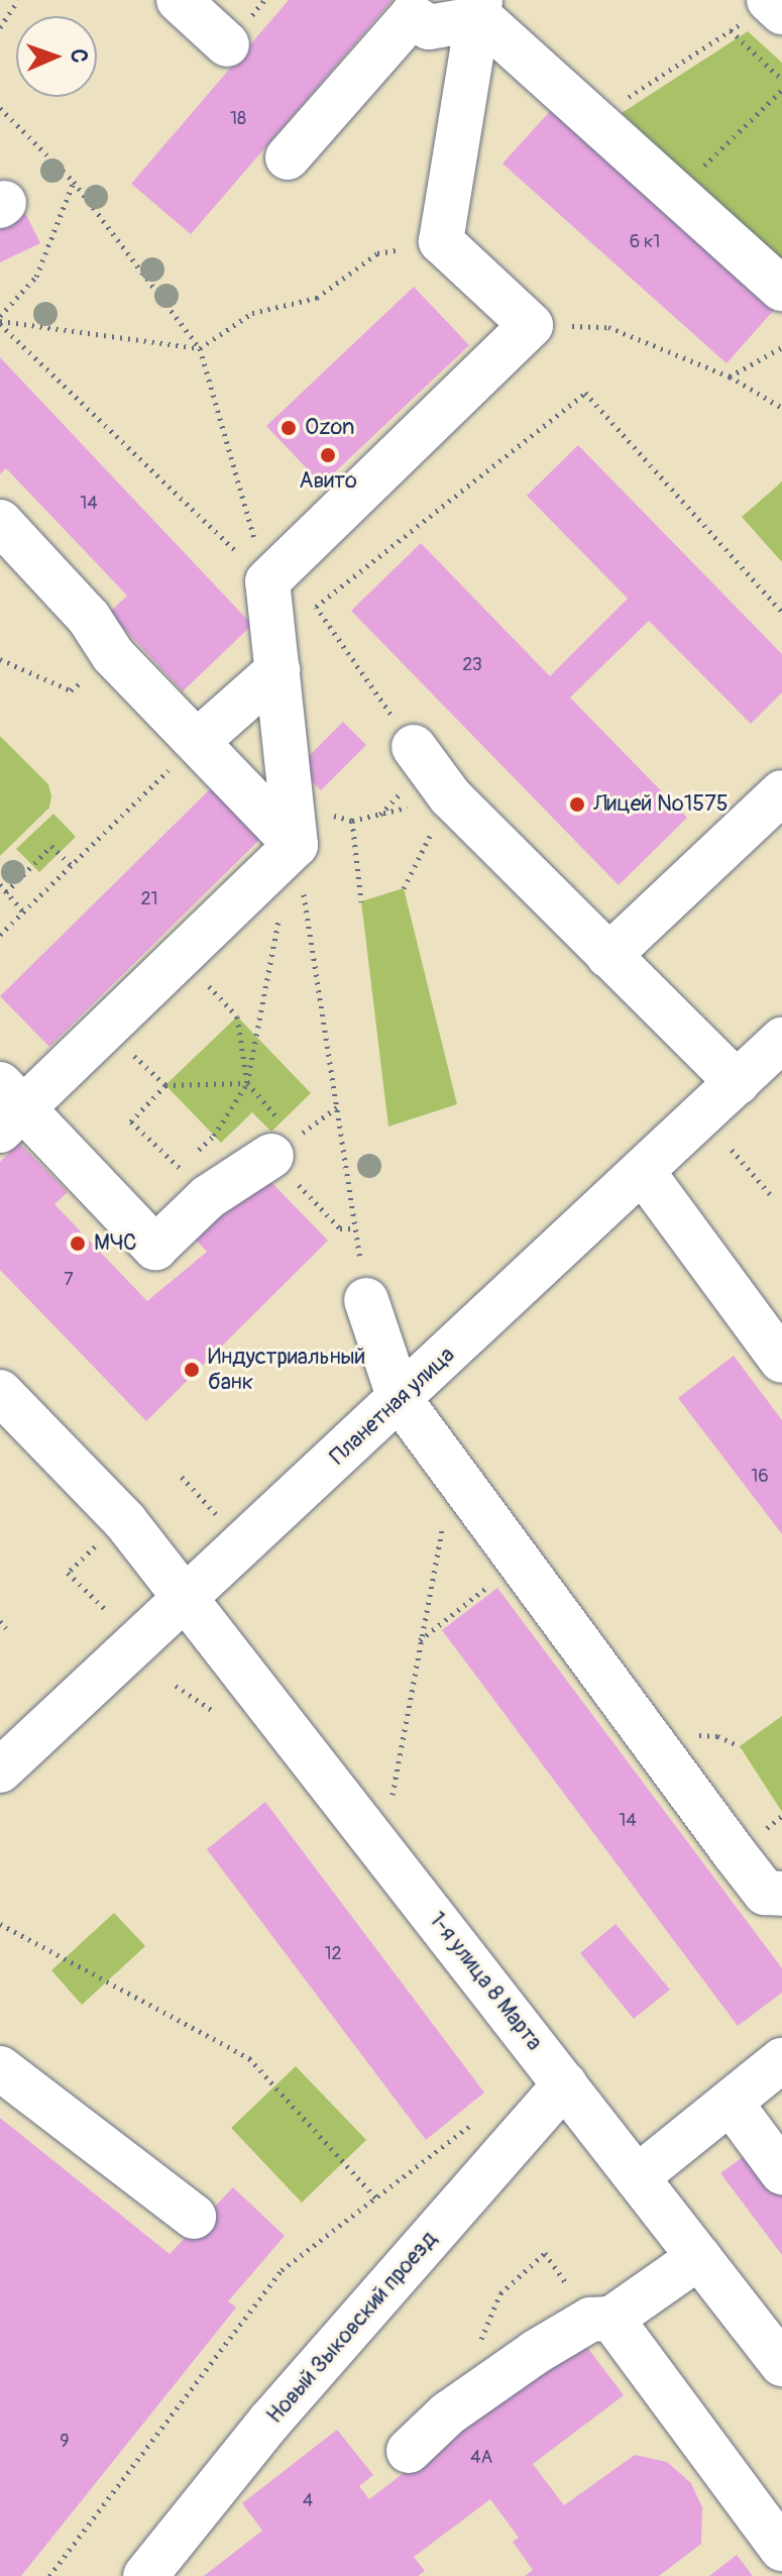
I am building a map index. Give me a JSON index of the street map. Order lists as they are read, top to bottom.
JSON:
{
  "streets": {
    "street": ["Планетная улица", "1-я улица 8 Марта", "Новый Зыковский проезд"]
  },
  "crossings": [
    ["Планетная улица", "1-я улица 8 Марта"],
    ["1-я улица 8 Марта", "Новый Зыковский проезд"]
  ],
  "places": [
    "Ozon",
    "Авито",
    "Лицей №1575",
    "МЧС",
    "Индустриальный банк"
  ],
  "house_numbers": [
    "18",
    "6 к1",
    "14",
    "23",
    "21",
    "7",
    "16",
    "14",
    "12",
    "9",
    "4А",
    "4"
  ],
  "north": "right"
}
